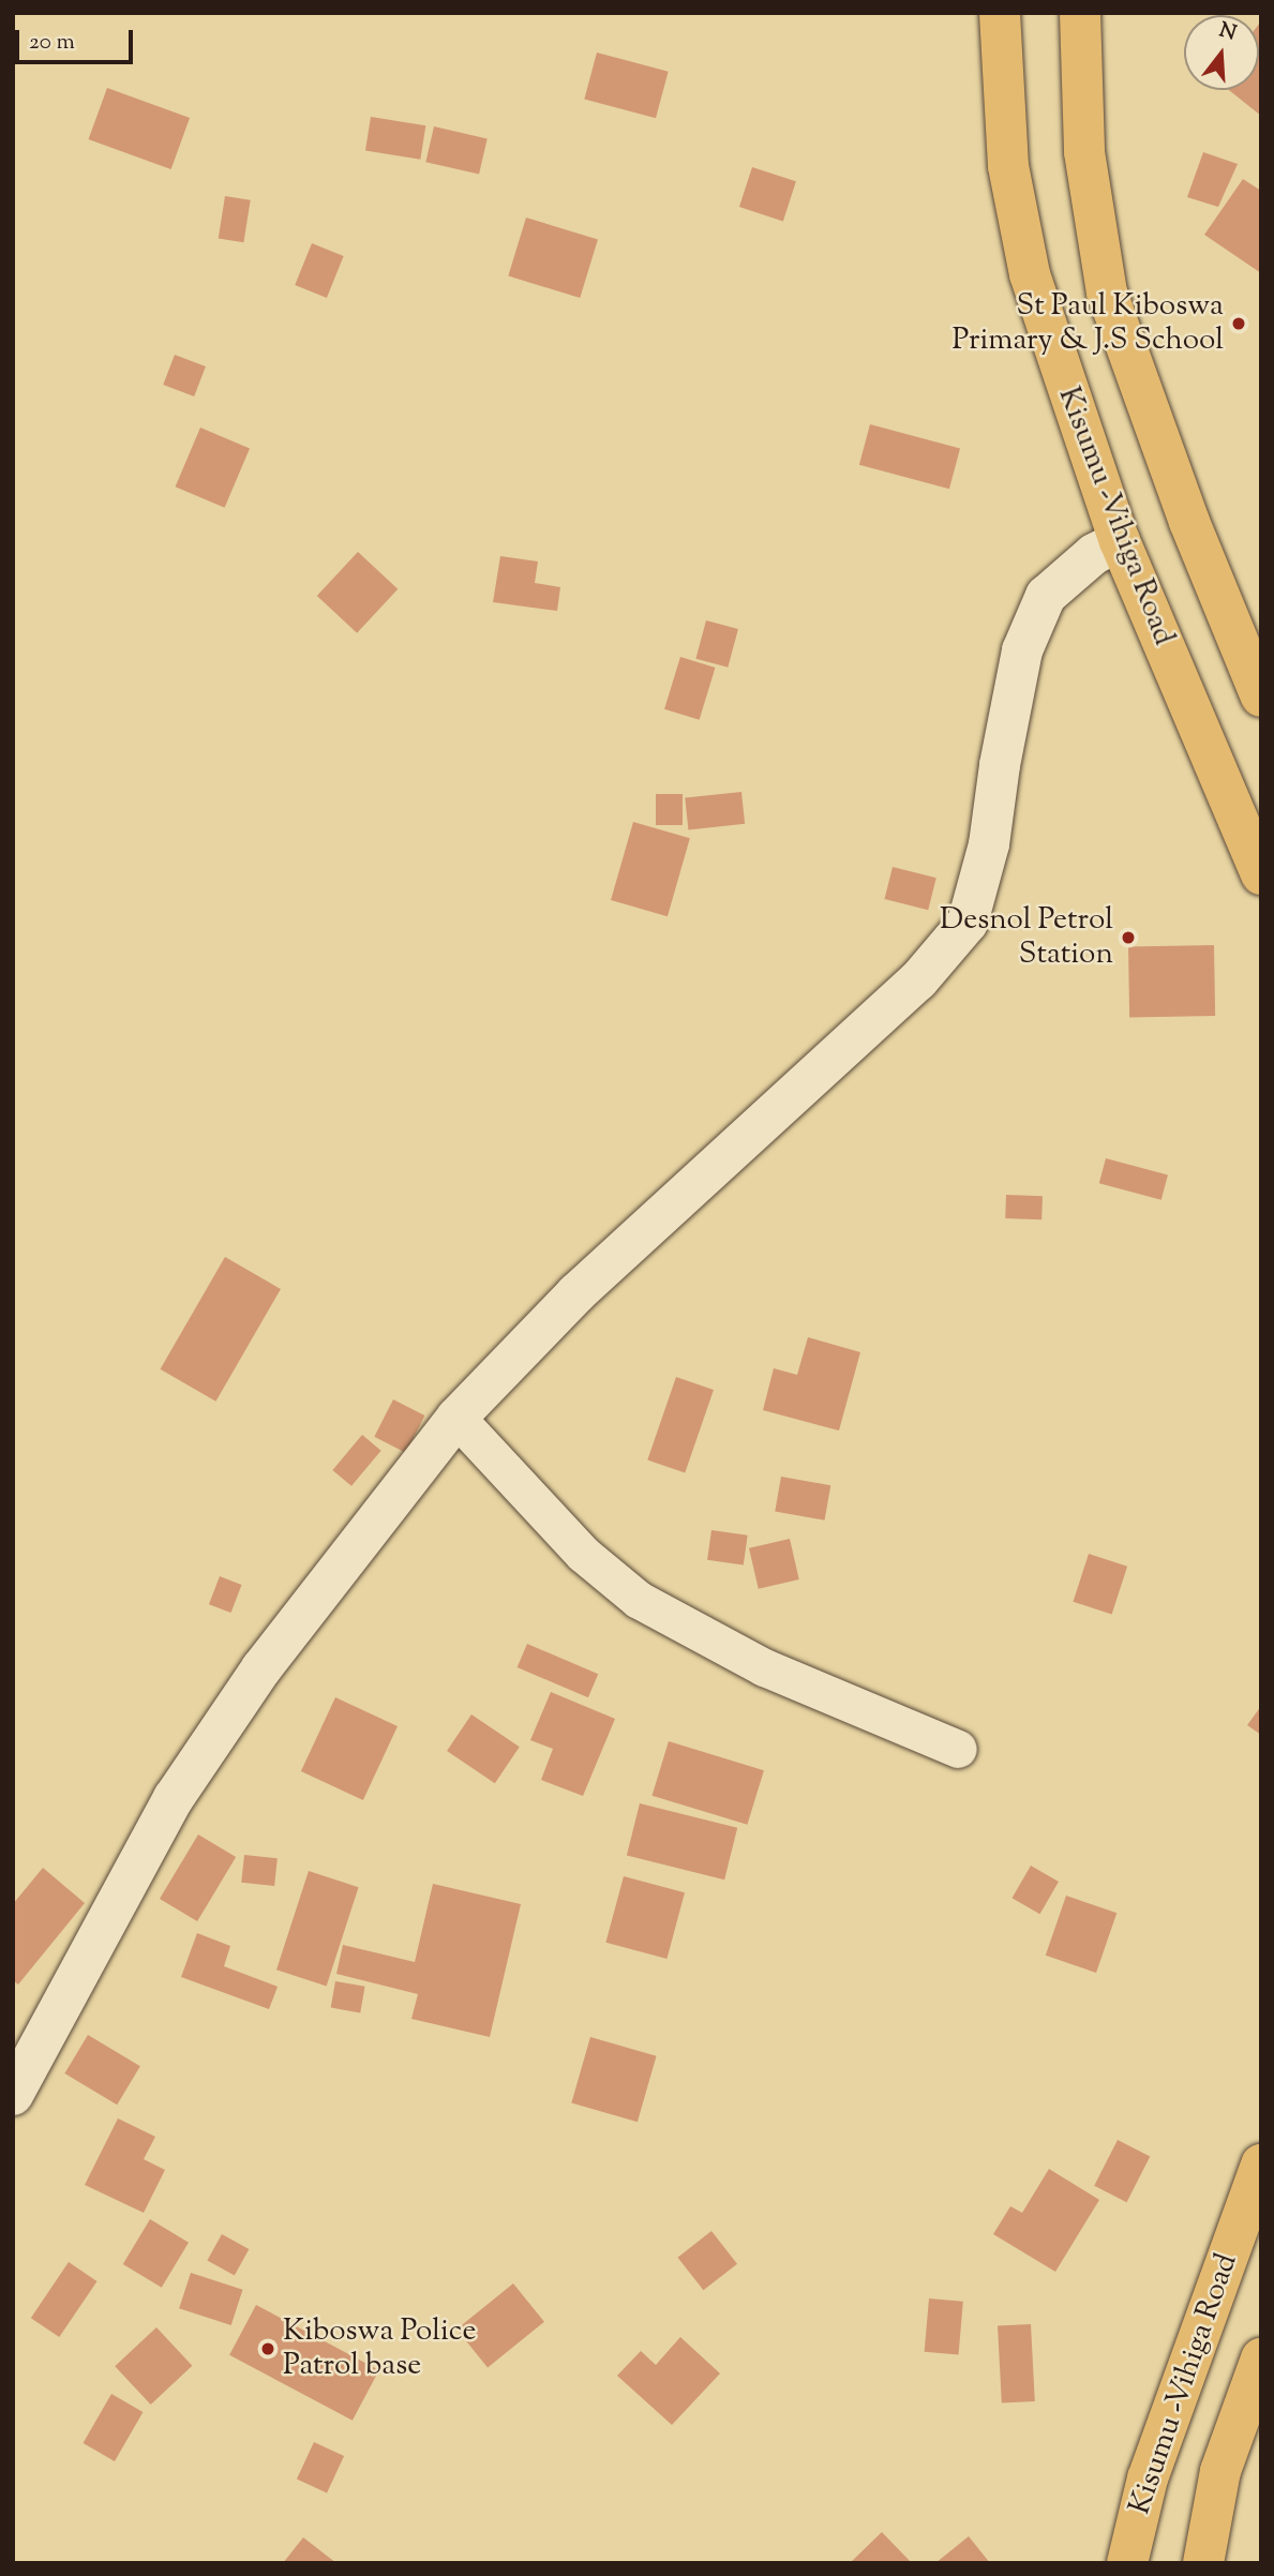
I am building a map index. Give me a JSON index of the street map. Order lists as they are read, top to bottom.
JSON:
{
  "streets": {
    "highway": ["Kisumu -Vihiga Road"]
  },
  "places": ["St Paul Kiboswa Primary & J.S School", "Desnol Petrol Station", "Kiboswa Police Patrol base"],
  "scale_bar": "20 m",
  "north": "top"
}
